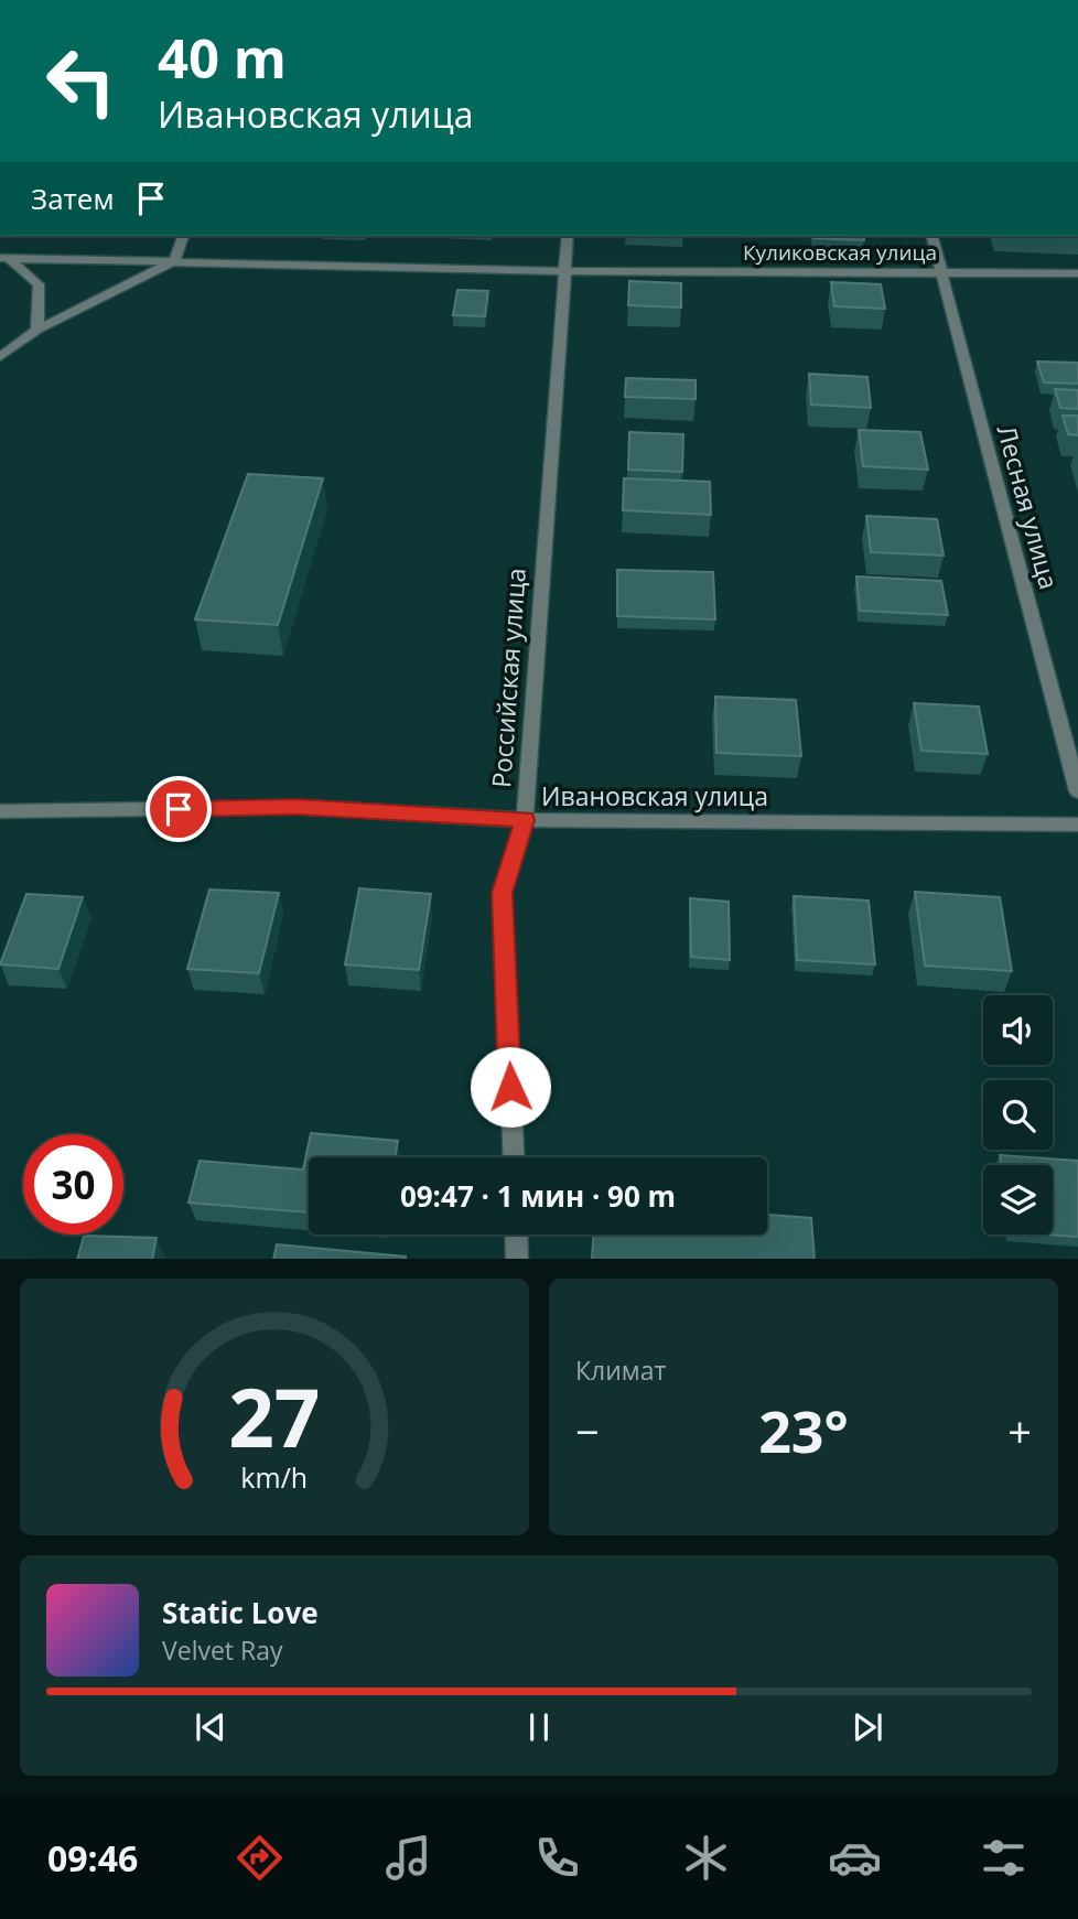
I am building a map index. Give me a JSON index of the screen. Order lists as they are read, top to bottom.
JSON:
{
  "streets": {
    "street": [
      "Куликовская улица",
      "Лесная улица",
      "Российская улица",
      "Ивановская улица"
    ]
  },
  "crossings": [
    ["Куликовская улица", "Лесная улица"],
    ["Куликовская улица", "Российская улица"],
    ["Российская улица", "Ивановская улица"]
  ],
  "page": {
    "turn": ["40 m", "Ивановская улица"],
    "then": "Затем",
    "limit": "30",
    "trip": "09:47 · 1 мин · 90 m",
    "tile": "Климат",
    "heat": ["−", "23°", "+"],
    "song": ["Static Love", "Velvet Ray"],
    "tabs": "09:46",
    "gauge": ["27", "km/h"]
  }
}
